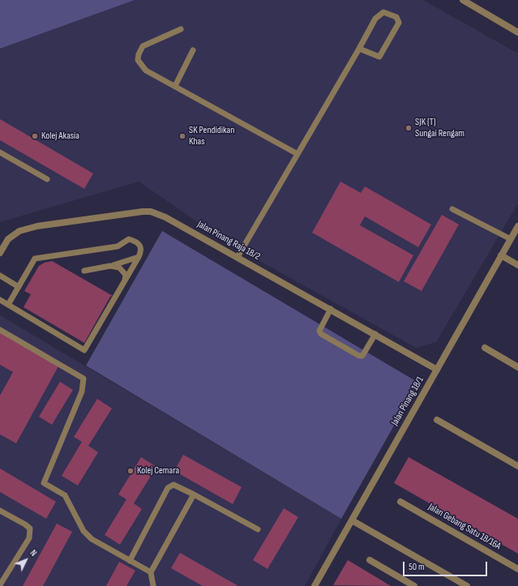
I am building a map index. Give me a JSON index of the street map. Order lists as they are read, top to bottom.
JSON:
{
  "streets": {
    "street": ["Jalan Pinang Raja 18/2", "Jalan Pinang 18/1", "Jalan Gebang Satu 18/16A"]
  },
  "crossings": [
    ["Jalan Pinang Raja 18/2", "Jalan Pinang 18/1"]
  ],
  "places": [
    "SJK (T) Sungai Rengam",
    "Kolej Akasia",
    "SK Pendidikan Khas",
    "Kolej Cemara"
  ],
  "scale_bar": "50 m",
  "north": "top right"
}
